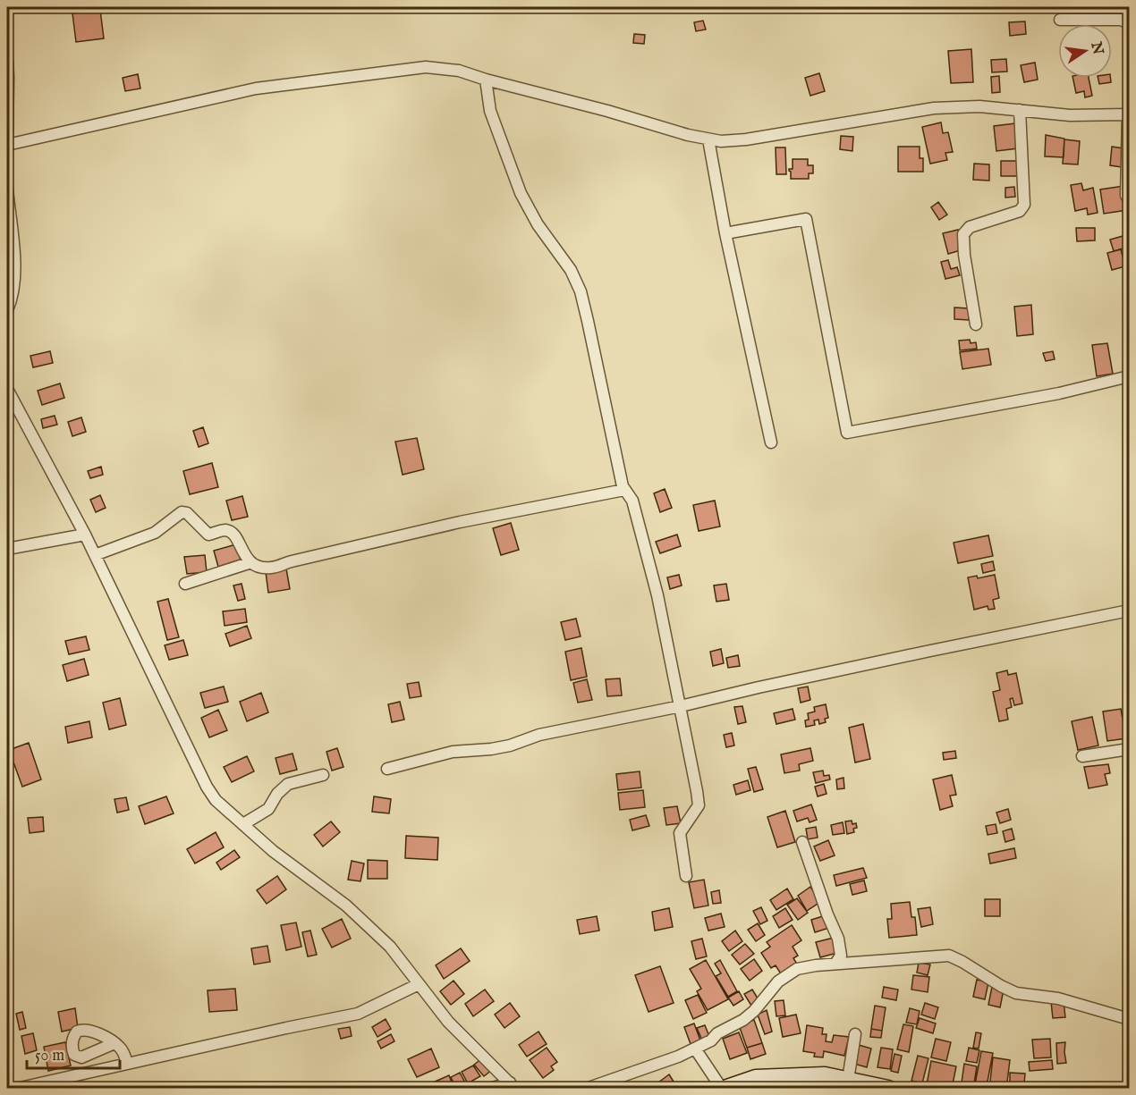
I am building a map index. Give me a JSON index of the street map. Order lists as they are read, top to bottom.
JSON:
{
  "scale_bar": "50 m",
  "north": "right"
}
